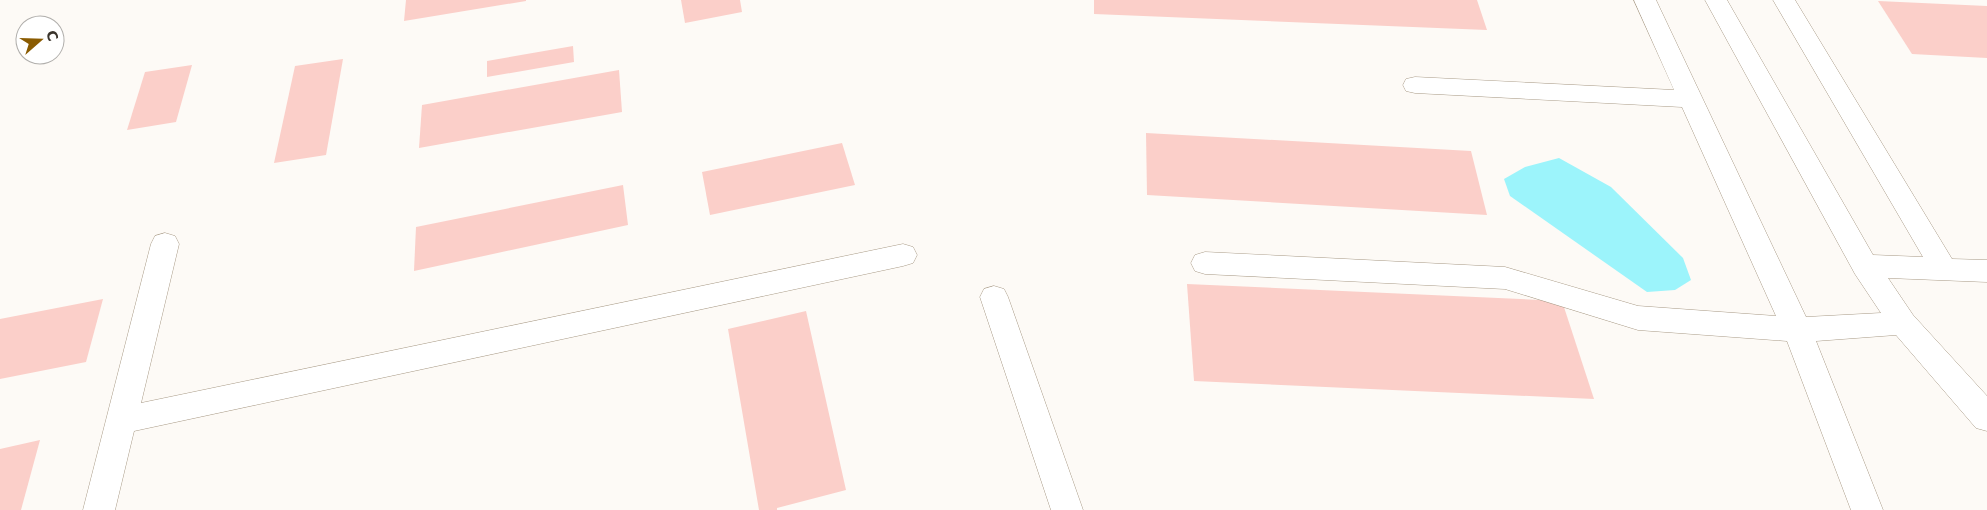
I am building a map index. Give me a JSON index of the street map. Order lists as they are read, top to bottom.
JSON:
{
  "north": "right"
}
